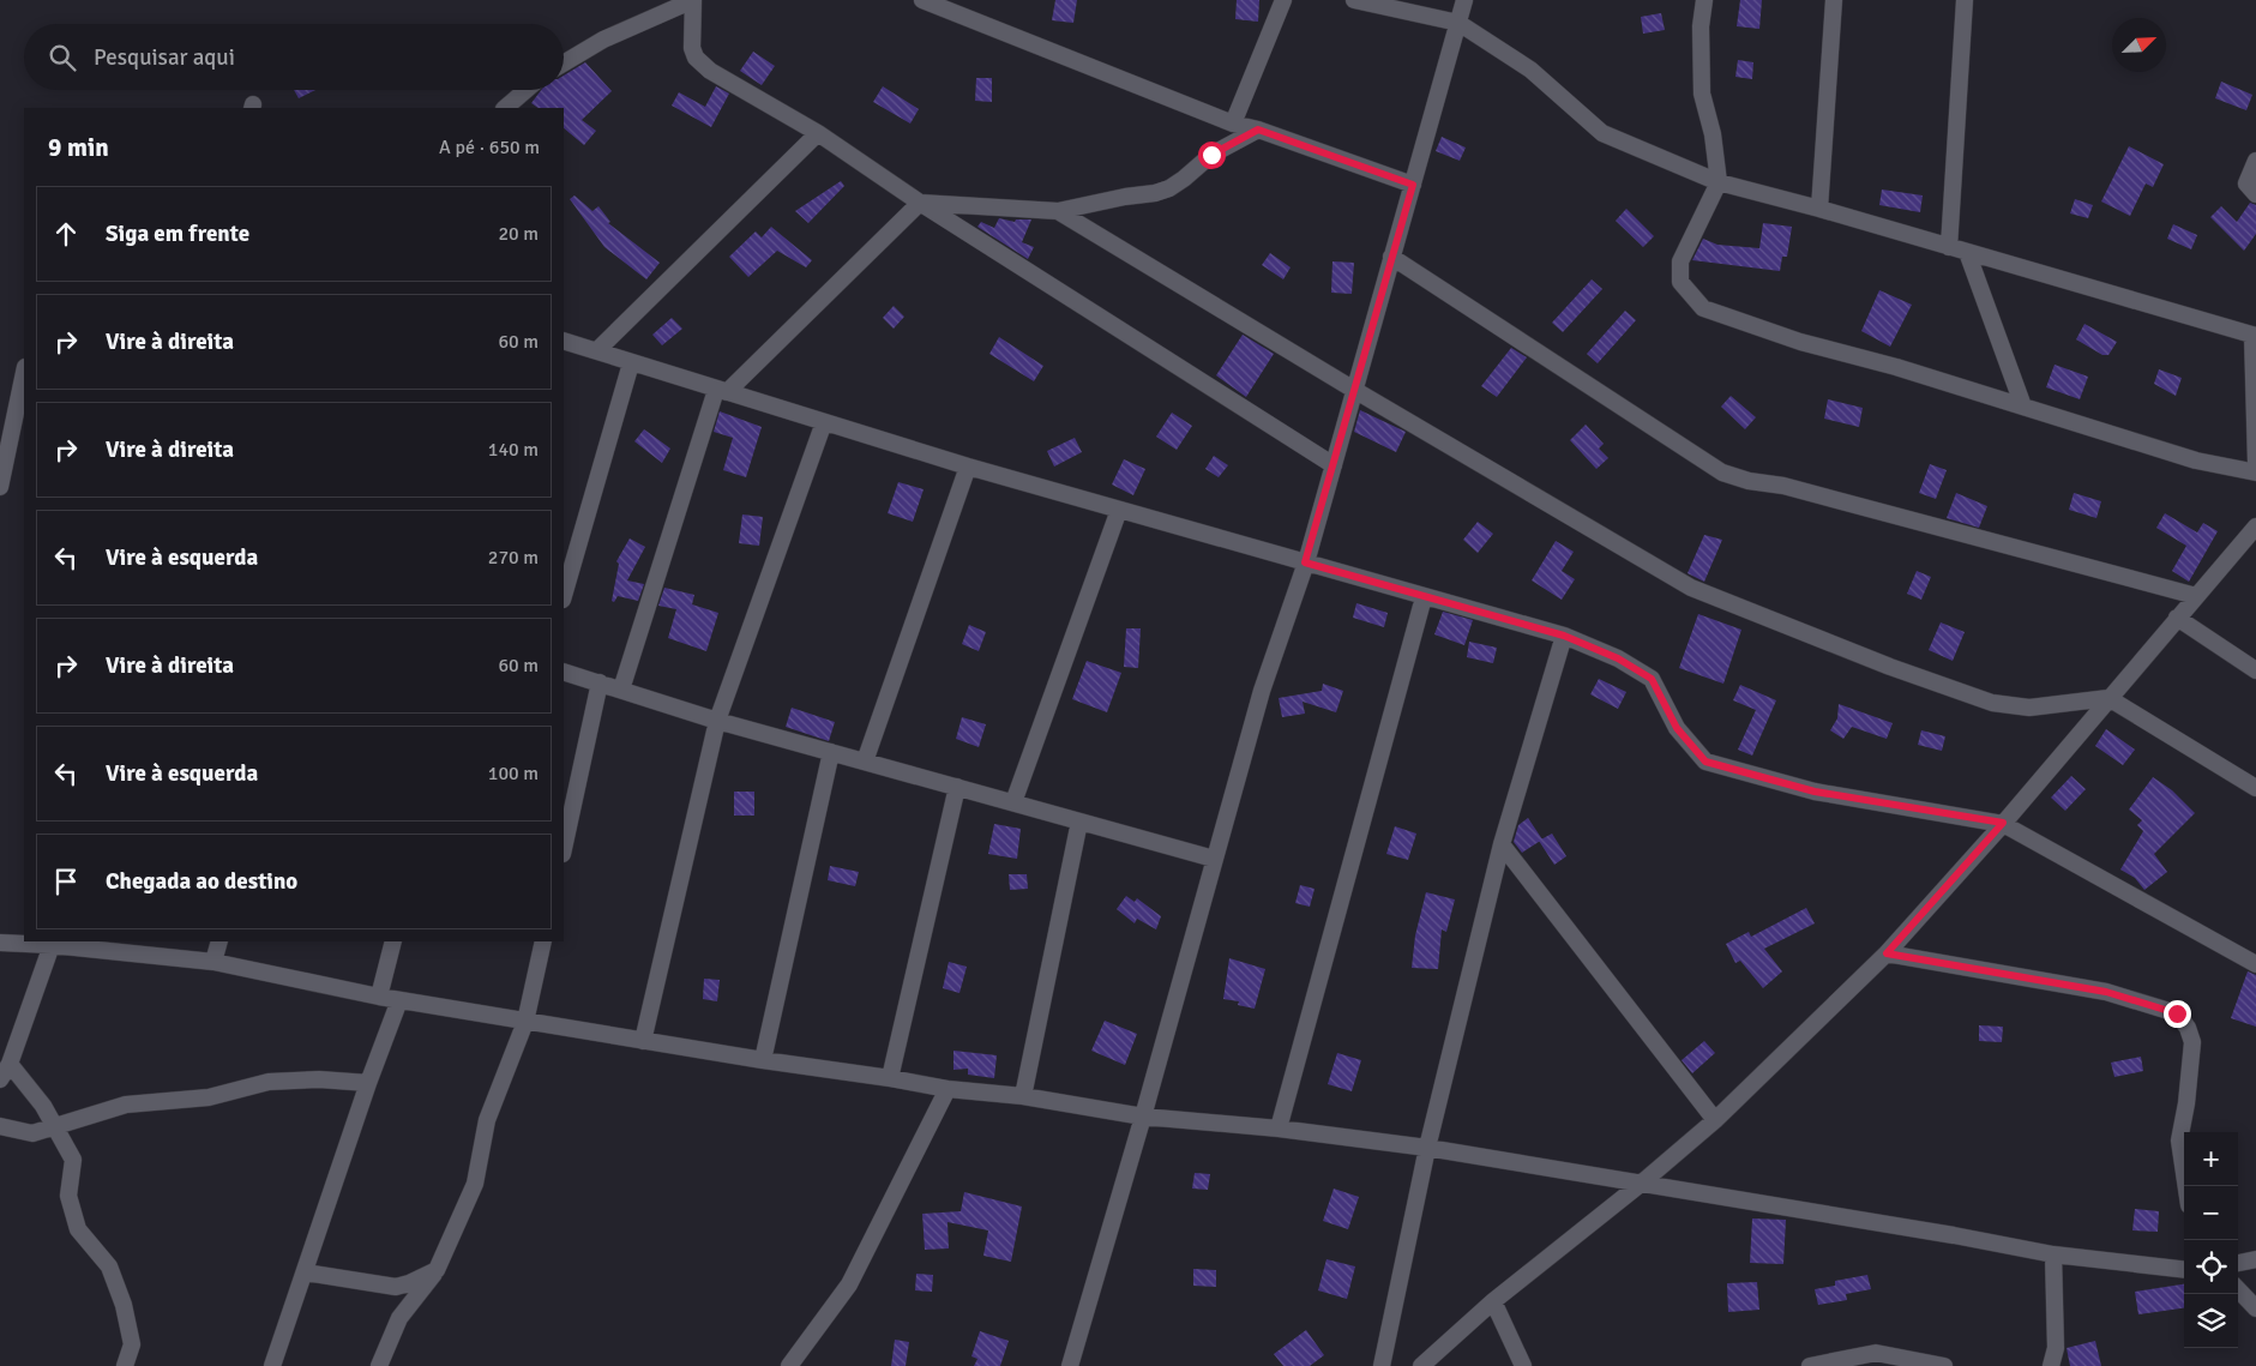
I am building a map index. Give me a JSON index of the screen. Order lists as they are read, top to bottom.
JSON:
{
  "north": "top right",
  "page": {
    "search": "Pesquisar aqui",
    "heading": ["9 min", "A pé · 650 m"],
    "list": [
      ["Siga em frente", "20 m"],
      ["Vire à direita", "60 m"],
      ["Vire à direita", "140 m"],
      ["Vire à esquerda", "270 m"],
      ["Vire à direita", "60 m"],
      ["Vire à esquerda", "100 m"],
      "Chegada ao destino"
    ],
    "map_buttons": ["+", "−"]
  }
}
